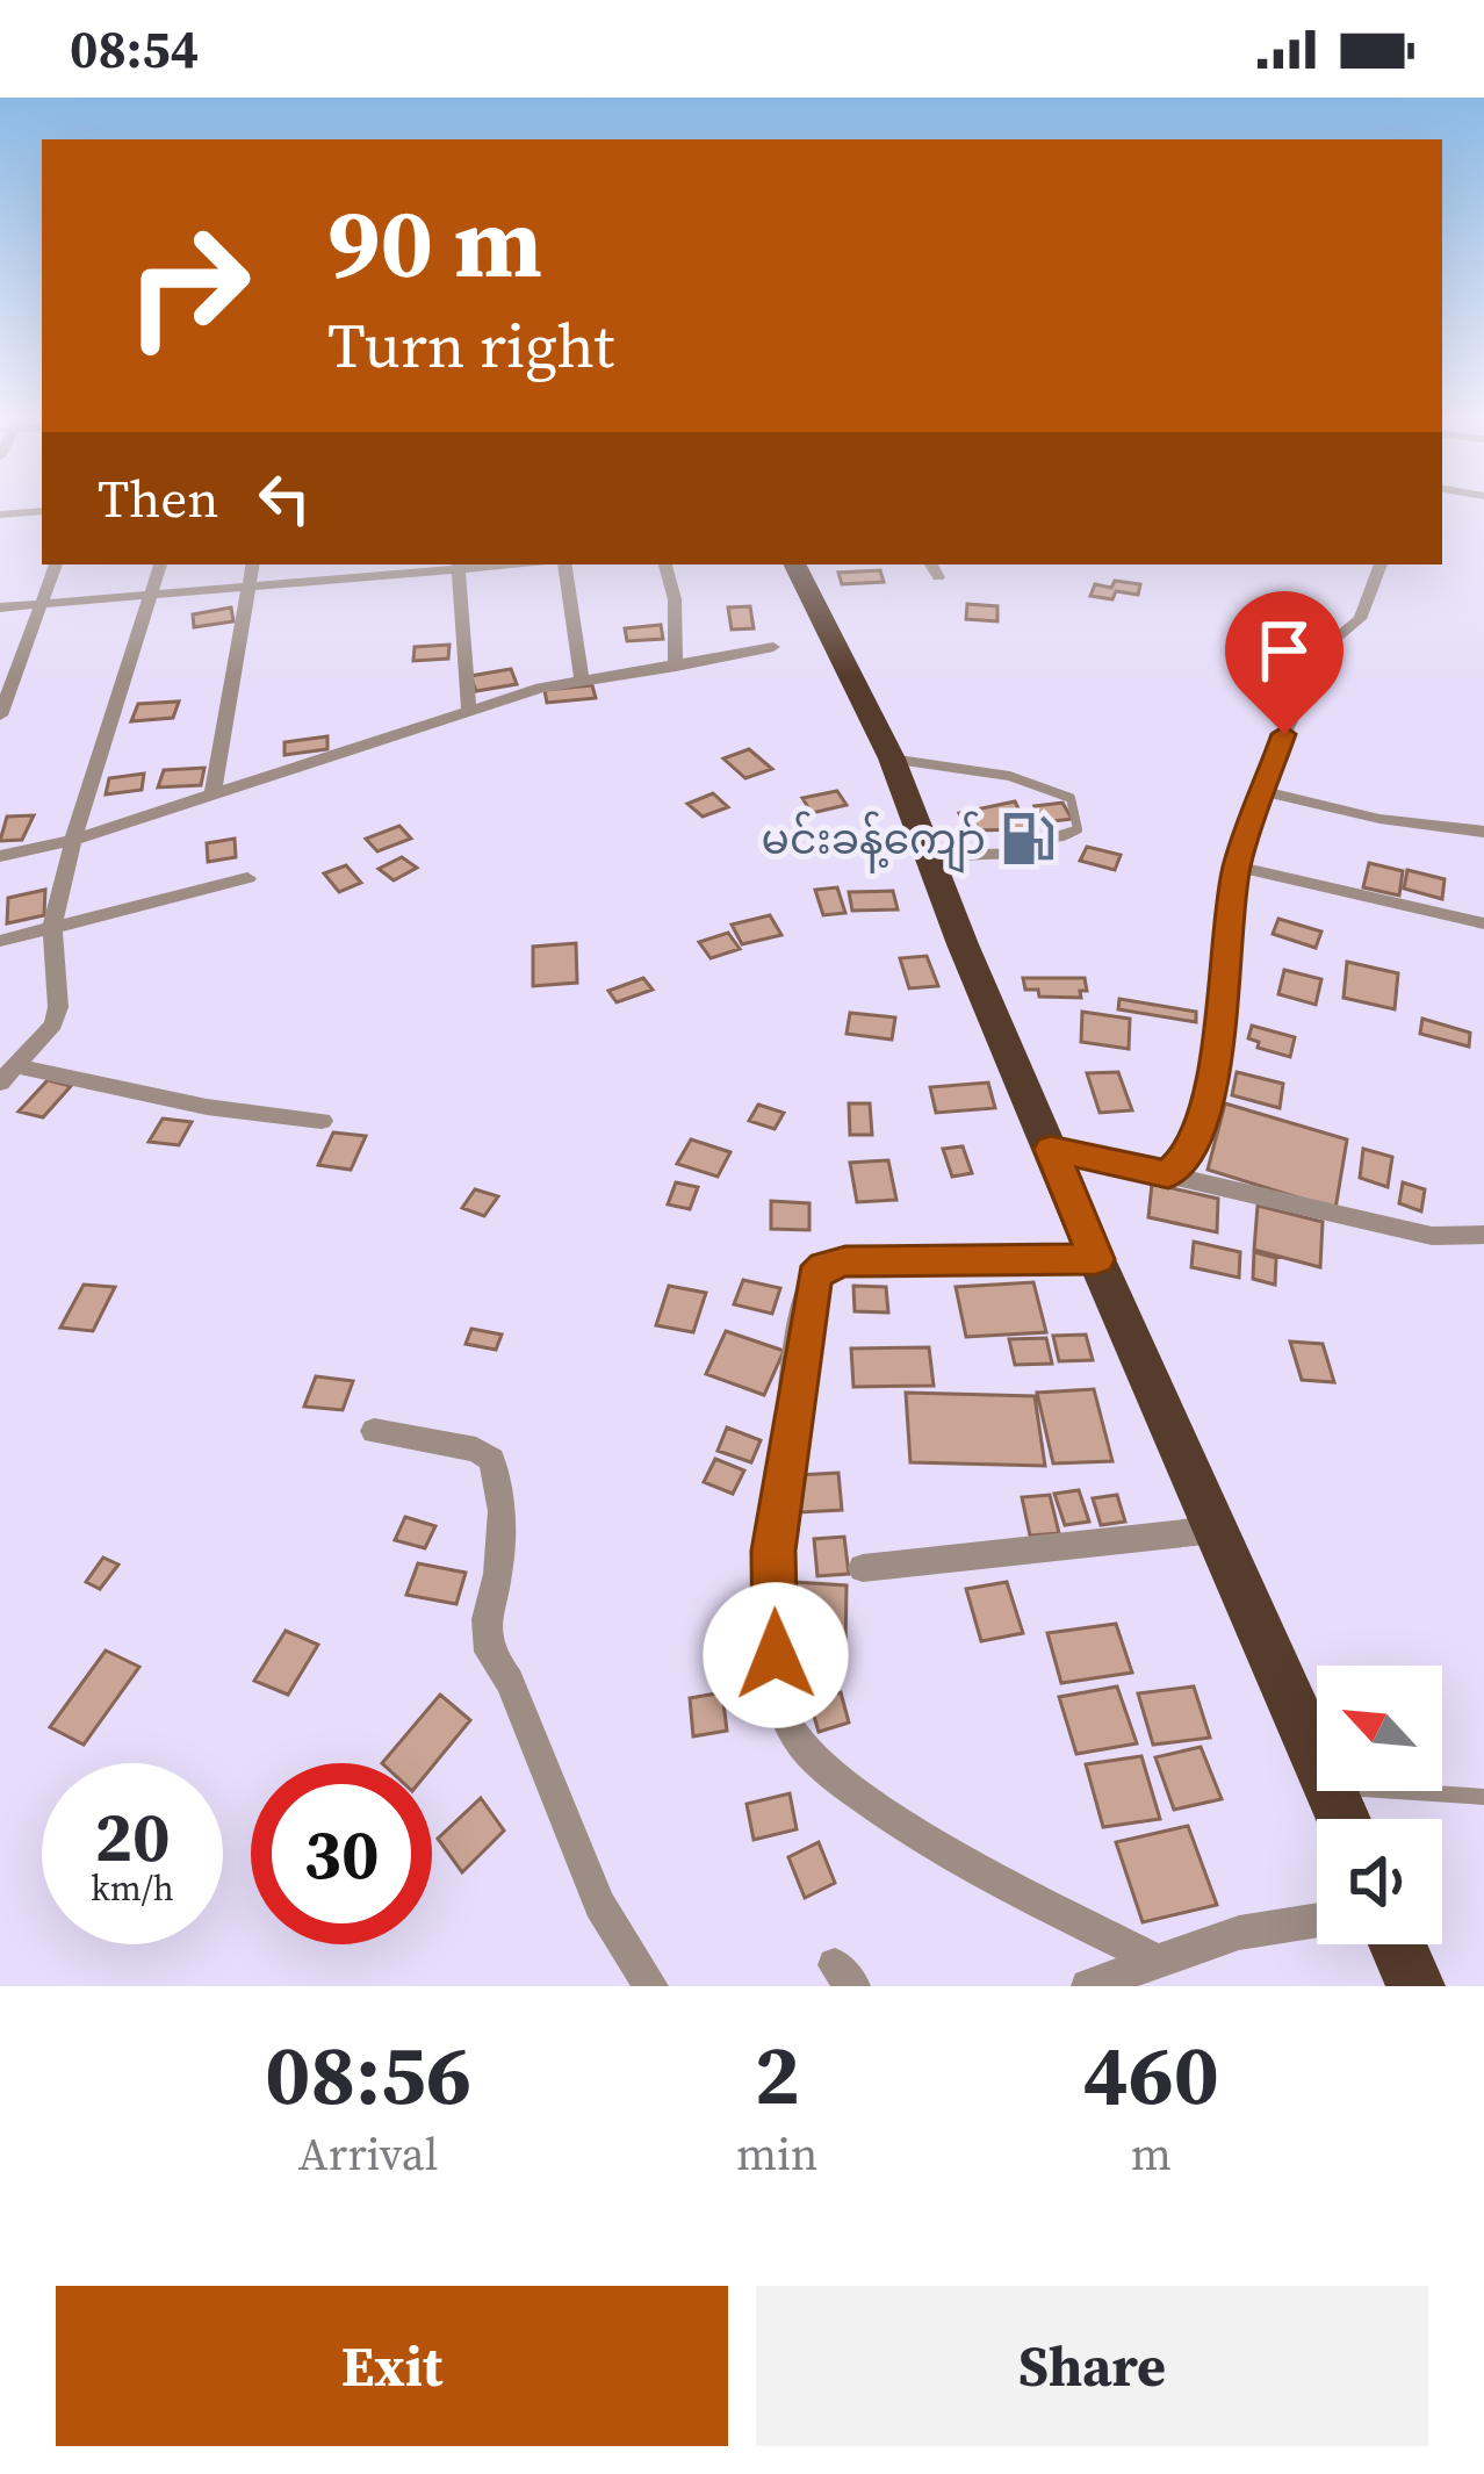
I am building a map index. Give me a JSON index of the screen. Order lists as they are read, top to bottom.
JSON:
{
  "places": {
    "fuel station": ["မင်းခန့်ကျော်"]
  },
  "north": "top left",
  "page": {
    "status": "08:54",
    "turn": ["90 m", "Turn right"],
    "then": "Then",
    "speed": "20 km/h",
    "limit": "30",
    "eta": [
      "08:56",
      "Arrival",
      "2",
      "min",
      "460",
      "m"
    ],
    "buttons": ["Exit", "Share"]
  }
}
